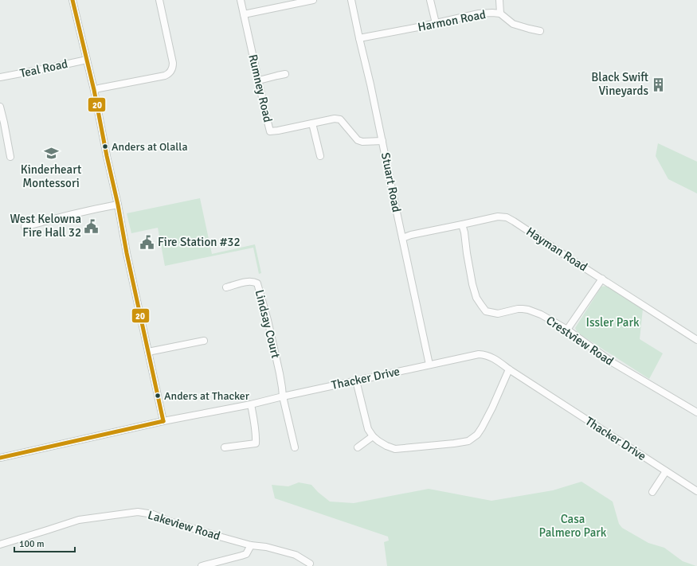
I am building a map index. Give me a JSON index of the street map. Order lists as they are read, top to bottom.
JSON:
{
  "streets": {
    "street": [
      "Harmon Road",
      "Teal Road",
      "Rumney Road",
      "Stuart Road",
      "Hayman Road",
      "Lindsay Court",
      "Crestview Road",
      "Thacker Drive",
      "Lakeview Road"
    ]
  },
  "crossings": [
    ["Harmon Road", "Stuart Road"],
    ["Rumney Road", "Stuart Road"],
    ["Stuart Road", "Hayman Road"],
    ["Stuart Road", "Thacker Drive"],
    ["Hayman Road", "Crestview Road"],
    ["Lindsay Court", "Thacker Drive"]
  ],
  "parks": ["Issler Park", "Casa Palmero Park"],
  "places": {
    "building": ["Black Swift Vineyards"],
    "other": ["Anders at Olalla", "Anders at Thacker"],
    "school or university": ["Kinderheart Montessori"],
    "public building": ["West Kelowna Fire Hall 32", "Fire Station #32"]
  },
  "lines": ["transit line 20"],
  "scale_bar": "100 m"
}
